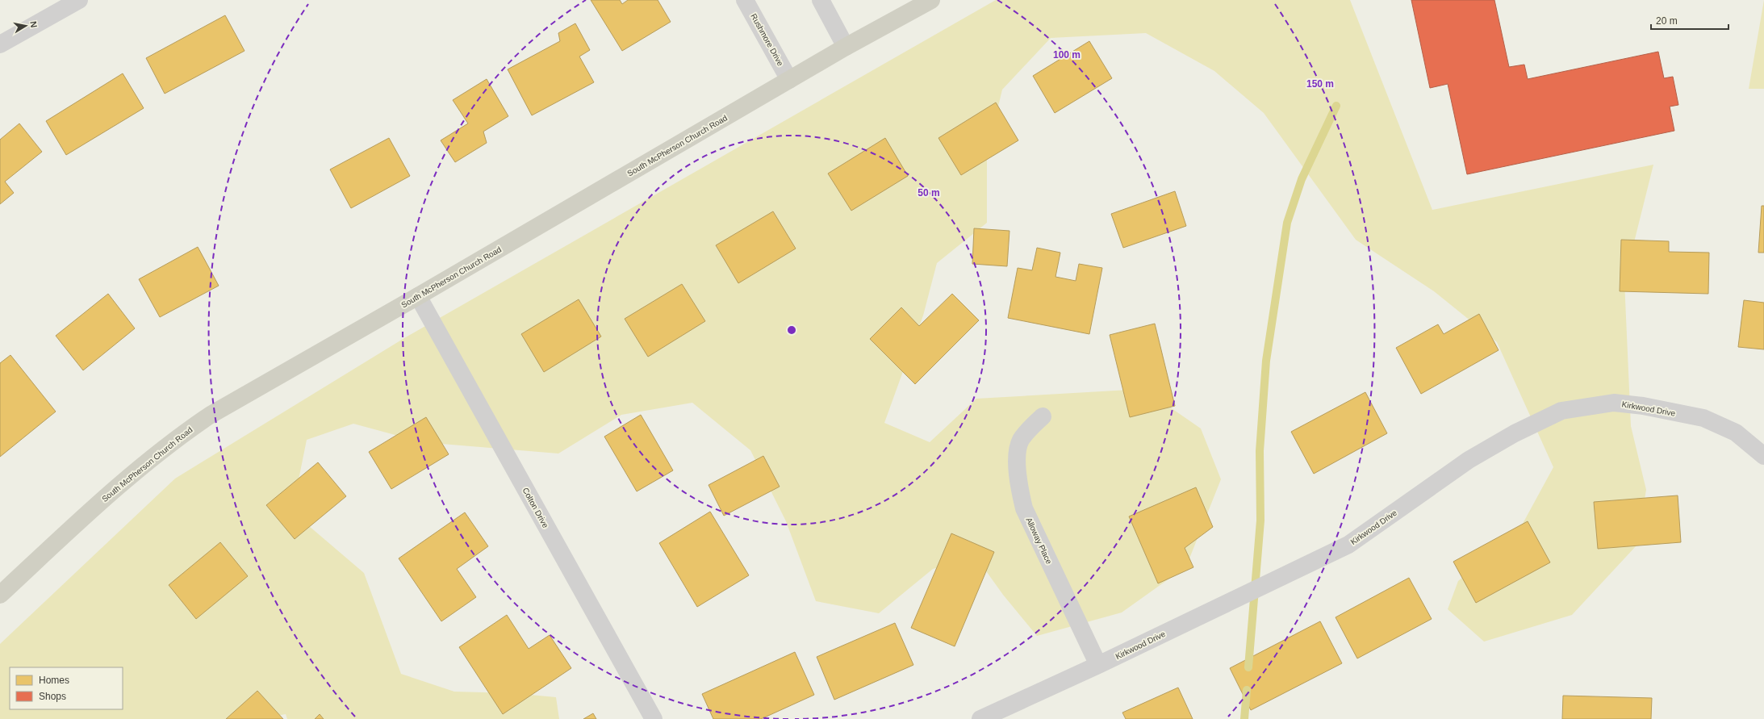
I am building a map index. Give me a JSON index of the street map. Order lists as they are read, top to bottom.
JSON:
{
  "streets": {
    "main road": ["South McPherson Church Road"],
    "street": [
      "Rushmore Drive",
      "Kirkwood Drive",
      "Colton Drive",
      "Alloway Place"
    ]
  },
  "crossings": [
    ["Rushmore Drive", "South McPherson Church Road"],
    ["South McPherson Church Road", "Colton Drive"],
    ["Kirkwood Drive", "Alloway Place"]
  ],
  "legend": ["Homes", "Shops"],
  "scale_bar": "20 m",
  "north": "right",
  "rings": ["100 m", "150 m", "50 m"]
}
